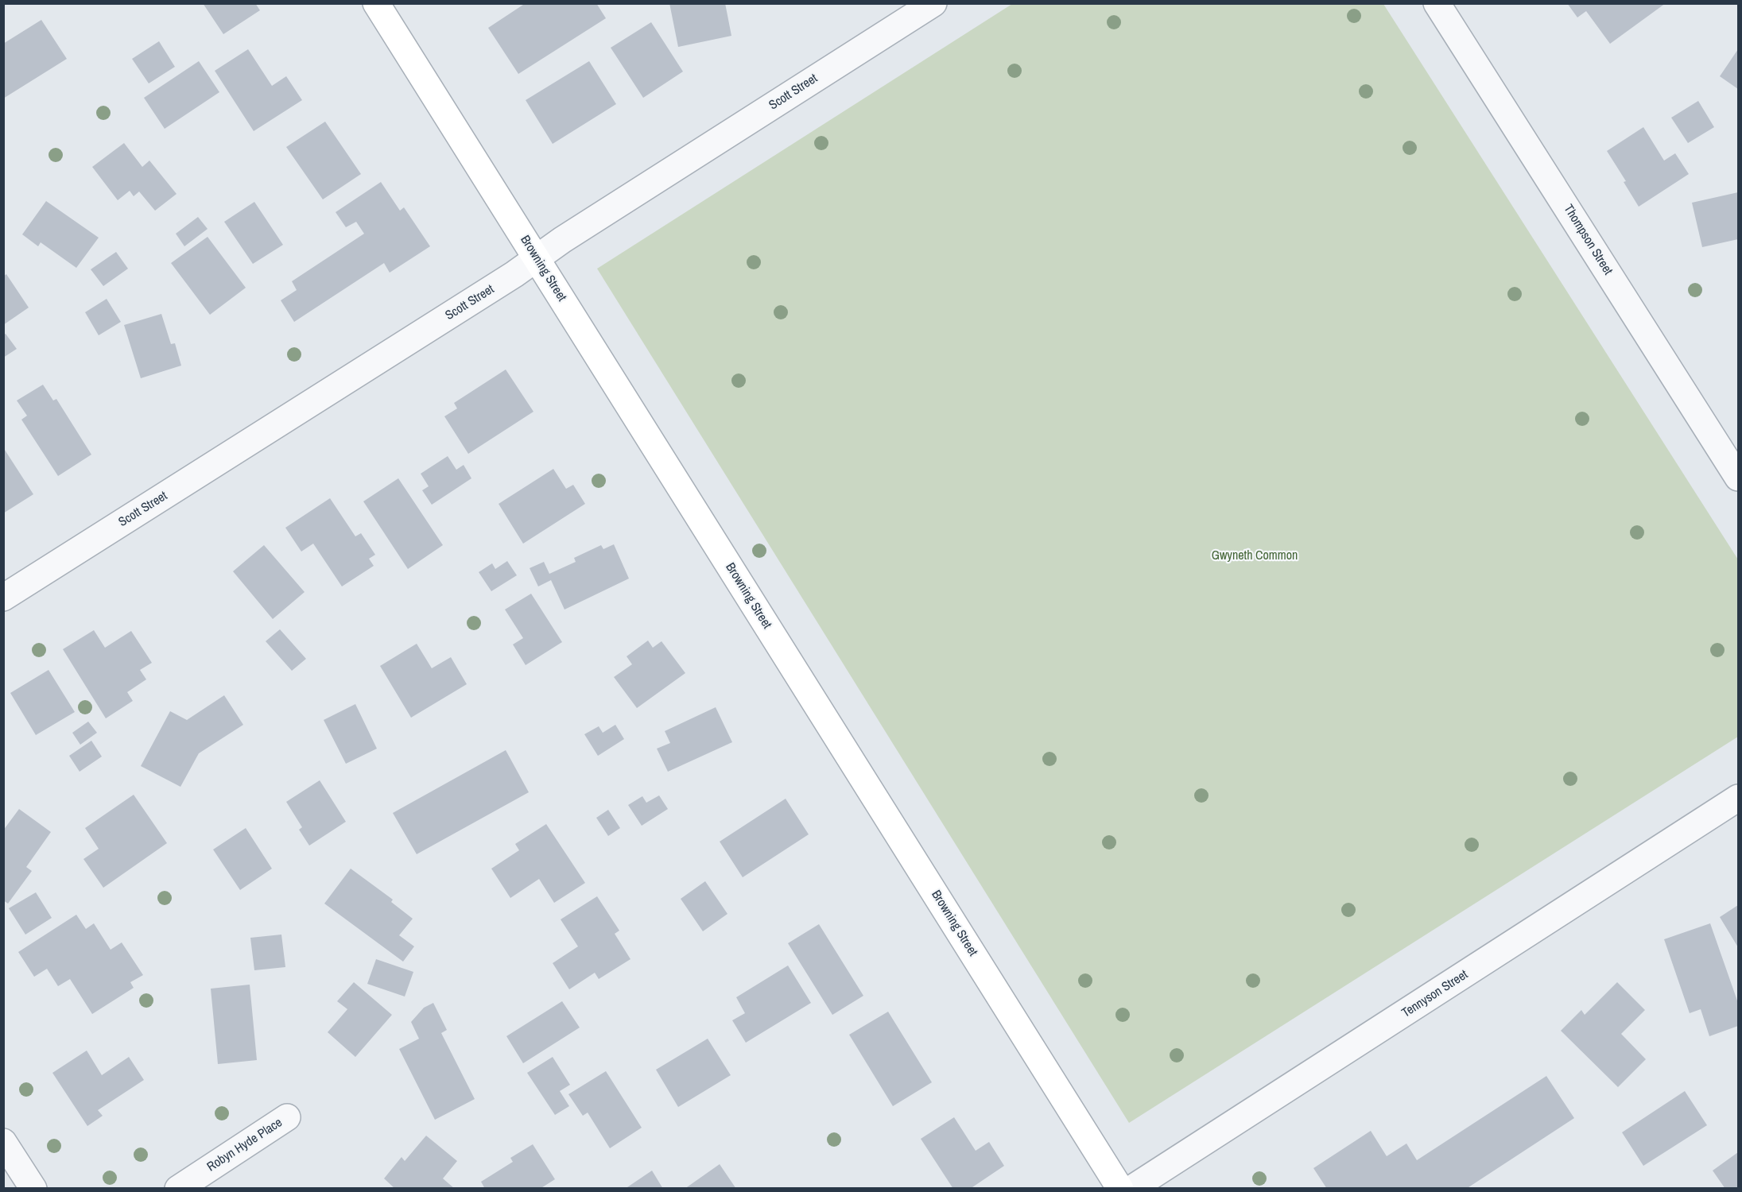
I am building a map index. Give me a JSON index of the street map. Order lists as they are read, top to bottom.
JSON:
{
  "streets": {
    "street": [
      "Scott Street",
      "Thompson Street",
      "Browning Street",
      "Tennyson Street",
      "Robyn Hyde Place"
    ]
  },
  "crossings": [
    ["Scott Street", "Browning Street"]
  ],
  "parks": ["Gwyneth Common"]
}
